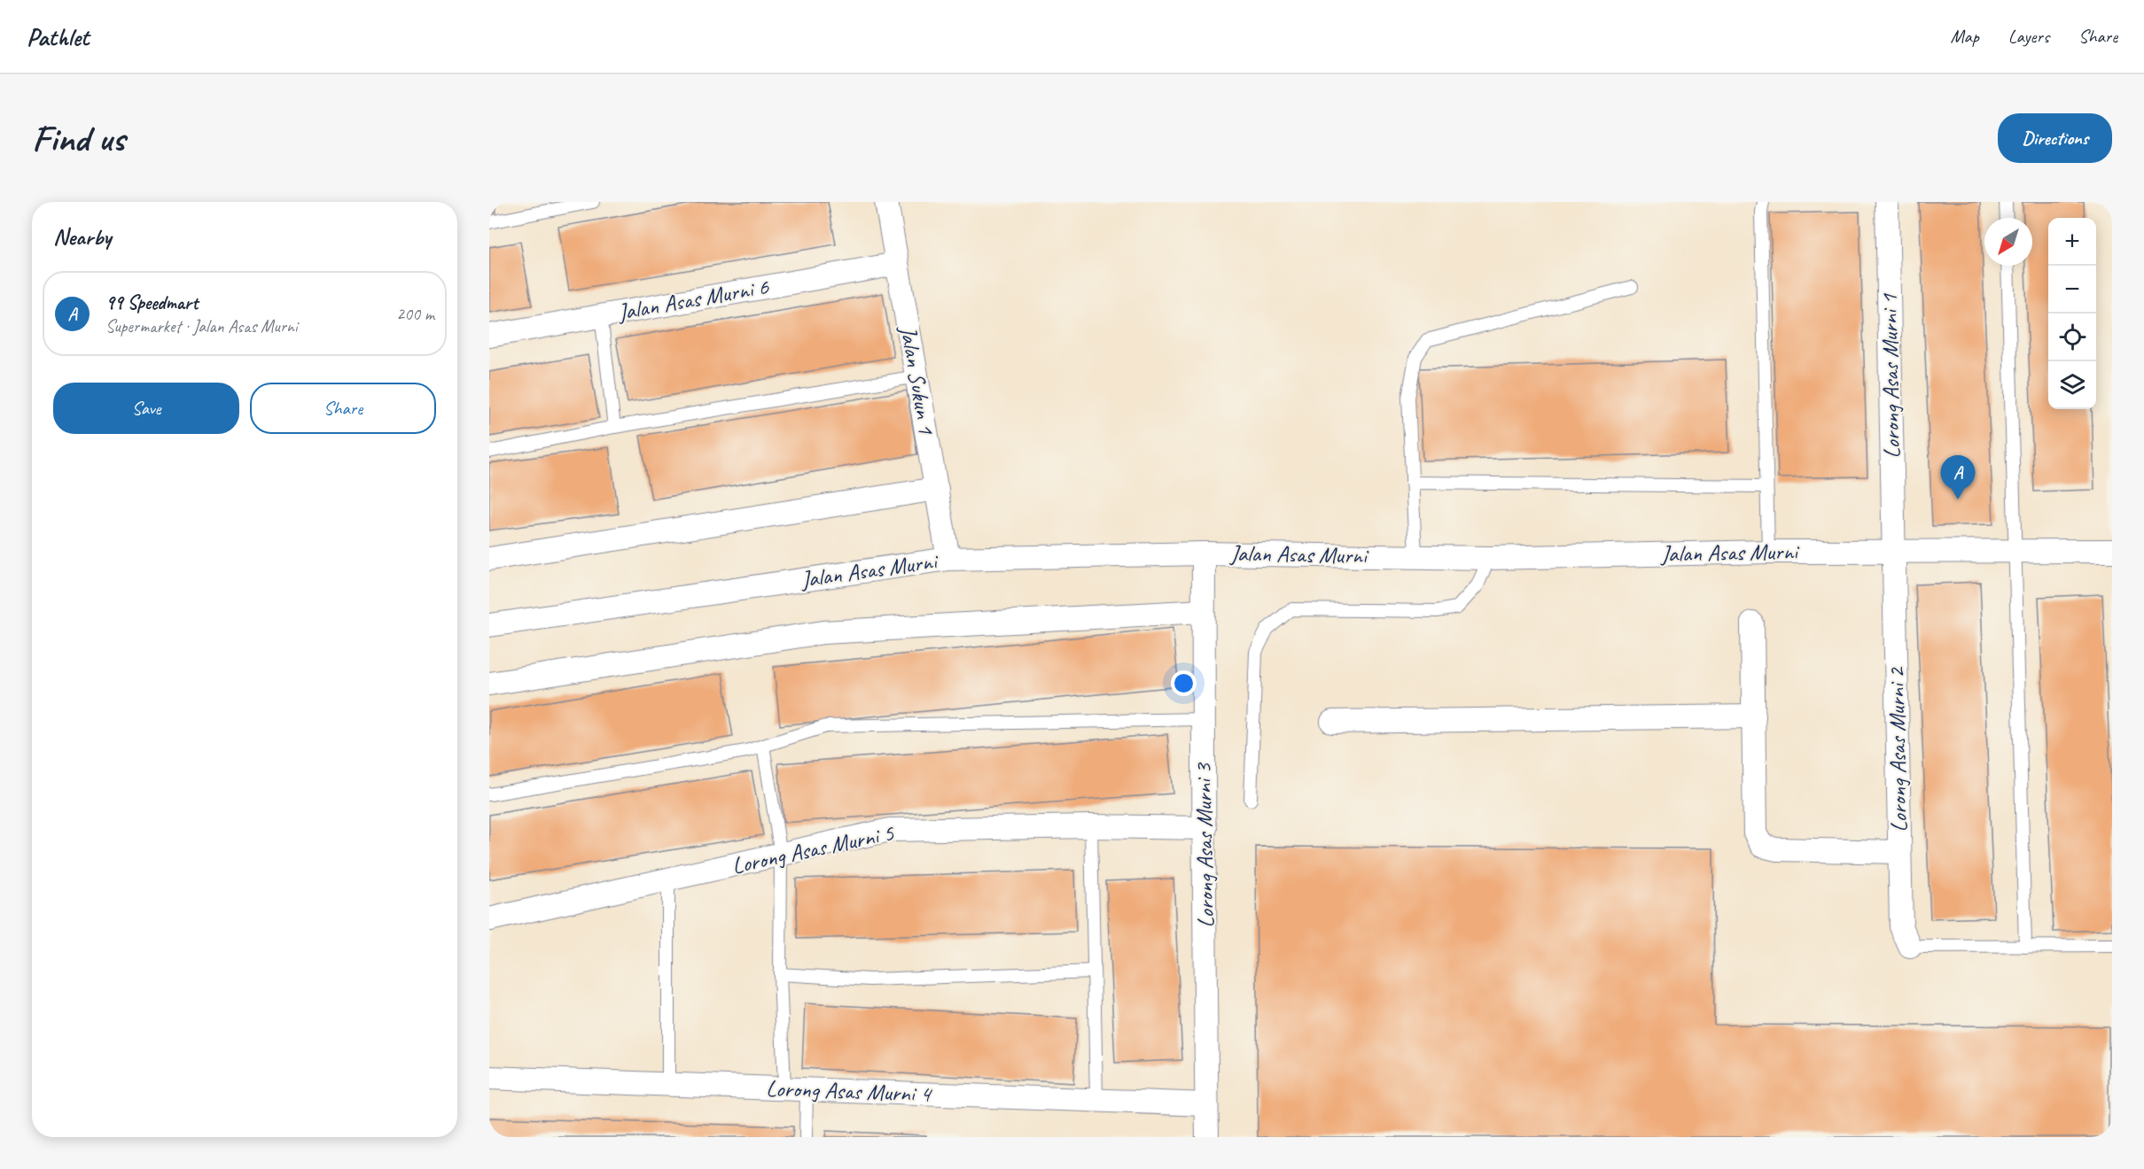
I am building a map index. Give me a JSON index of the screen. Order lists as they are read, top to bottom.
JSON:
{
  "streets": {
    "street": [
      "Jalan Asas Murni 6",
      "Lorong Asas Murni 1",
      "Jalan Sukun 1",
      "Jalan Asas Murni",
      "Lorong Asas Murni 2",
      "Lorong Asas Murni 3",
      "Lorong Asas Murni 5",
      "Lorong Asas Murni 4"
    ]
  },
  "crossings": [
    ["Jalan Asas Murni 6", "Jalan Sukun 1"],
    ["Lorong Asas Murni 1", "Jalan Asas Murni"],
    ["Lorong Asas Murni 1", "Lorong Asas Murni 2"],
    ["Jalan Sukun 1", "Jalan Asas Murni"],
    ["Jalan Asas Murni", "Lorong Asas Murni 2"],
    ["Jalan Asas Murni", "Lorong Asas Murni 3"],
    ["Lorong Asas Murni 3", "Lorong Asas Murni 5"],
    ["Lorong Asas Murni 3", "Lorong Asas Murni 4"]
  ],
  "north": "bottom left",
  "page": {
    "header": "Pathlet",
    "nav": ["Map", "Layers", "Share"],
    "buttons": [
      "Directions",
      ["Save", "Share"]
    ],
    "title": "Find us",
    "heading": "Nearby",
    "map_buttons": ["+", "−"],
    "list": [
      {
        "mark": "A",
        "name": "99 Speedmart",
        "note": "Supermarket · Jalan Asas Murni",
        "value": "200 m"
      }
    ],
    "pins": "A"
  }
}
